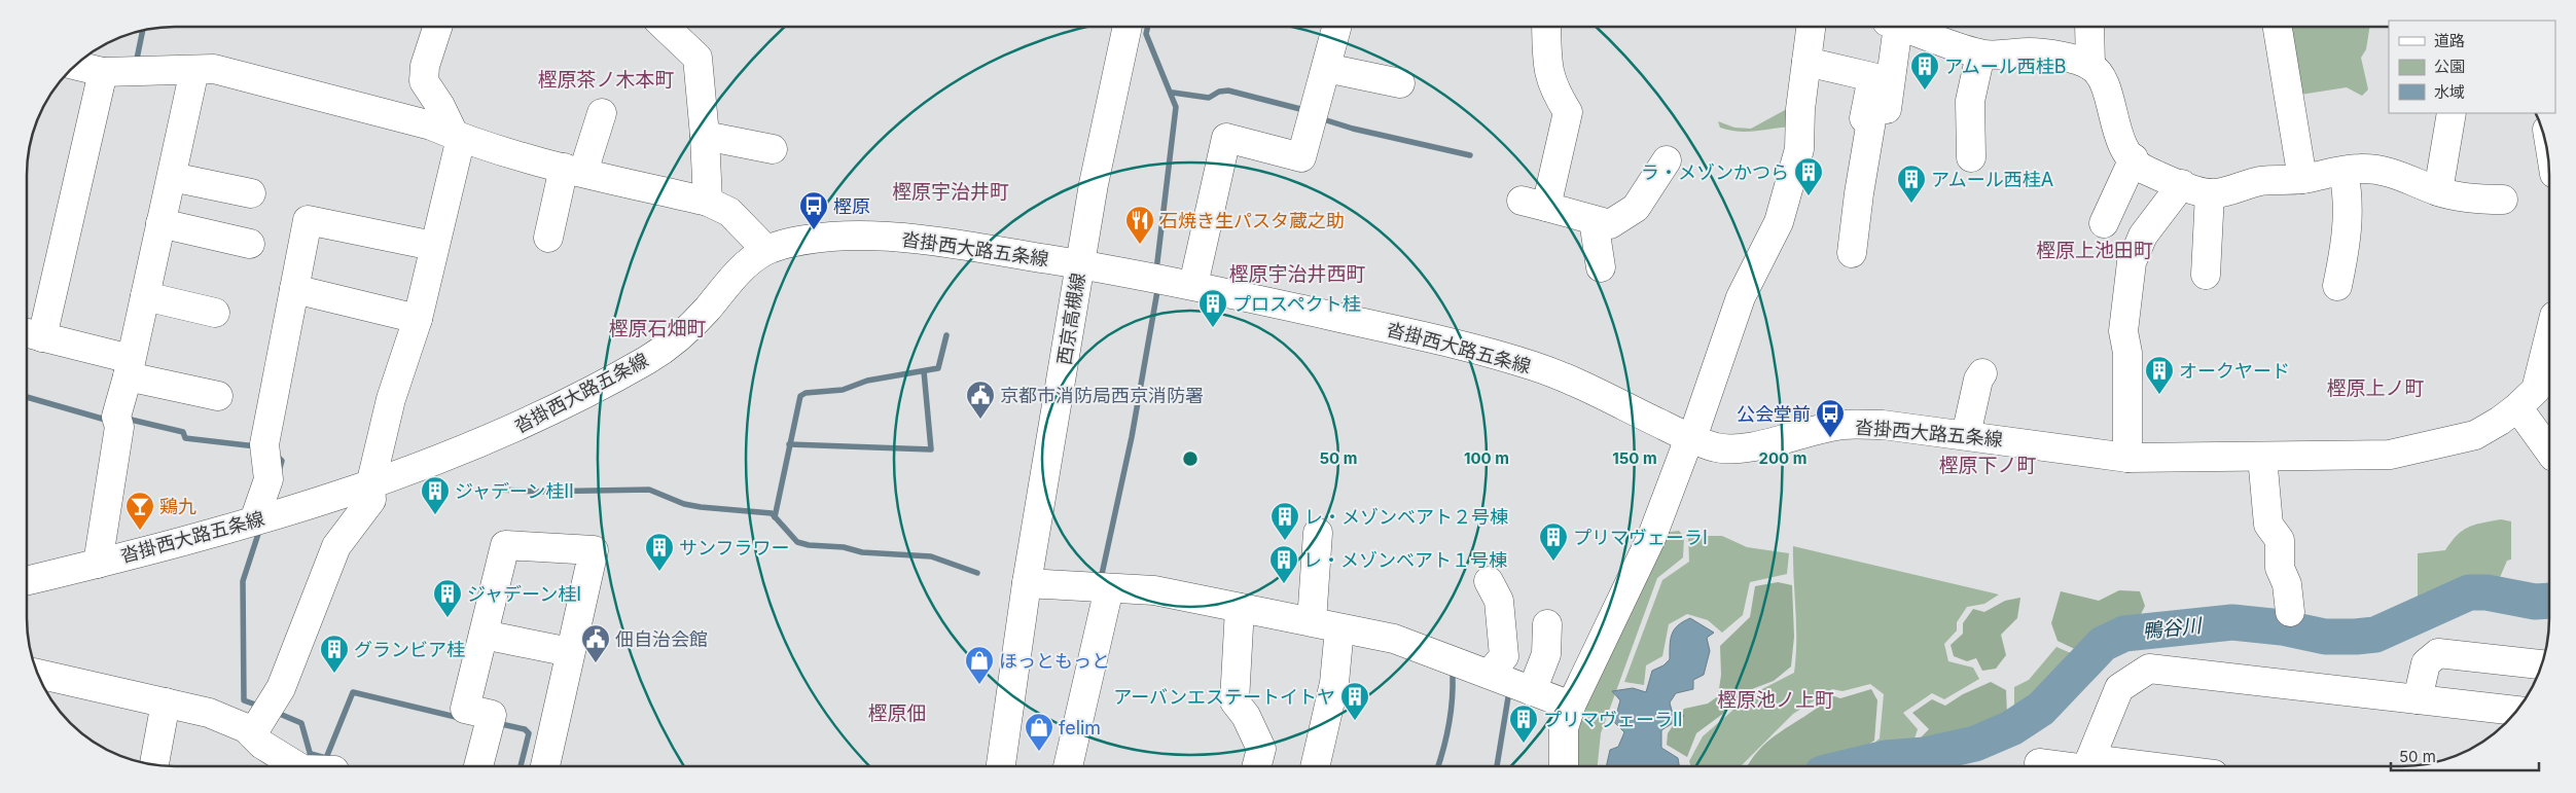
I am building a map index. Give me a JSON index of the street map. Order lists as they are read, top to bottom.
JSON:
{
  "streets": {
    "street": ["沓掛西大路五条線", "西京高槻線"]
  },
  "crossings": [
    ["沓掛西大路五条線", "西京高槻線"]
  ],
  "districts": [
    "樫原茶ノ木本町",
    "樫原宇治井町",
    "樫原上池田町",
    "樫原宇治井西町",
    "樫原石畑町",
    "樫原上ノ町",
    "樫原下ノ町",
    "樫原池ノ上町",
    "樫原佃"
  ],
  "water": ["鴨谷川"],
  "places": {
    "building": [
      "アムール西桂B",
      "ラ・メゾンかつら",
      "アムール西桂A",
      "プロスペクト桂",
      "オークヤード",
      "ジャデーン桂II",
      "レ・メゾンベアト２号棟",
      "プリマヴェーラI",
      "サンフラワー",
      "レ・メゾンベアト１号棟",
      "ジャデーン桂I",
      "グランビア桂",
      "アーバンエステートイトヤ",
      "プリマヴェーラII"
    ],
    "bus stop": ["樫原", "公会堂前"],
    "restaurant": ["石焼き生パスタ蔵之助"],
    "public building": ["京都市消防局西京消防署", "佃自治会館"],
    "bar": ["鶏九"],
    "shop": ["ほっともっと", "felim"]
  },
  "legend": ["道路", "公園", "水域"],
  "scale_bar": "50 m",
  "rings": [
    "50 m",
    "100 m",
    "150 m",
    "200 m"
  ]
}
